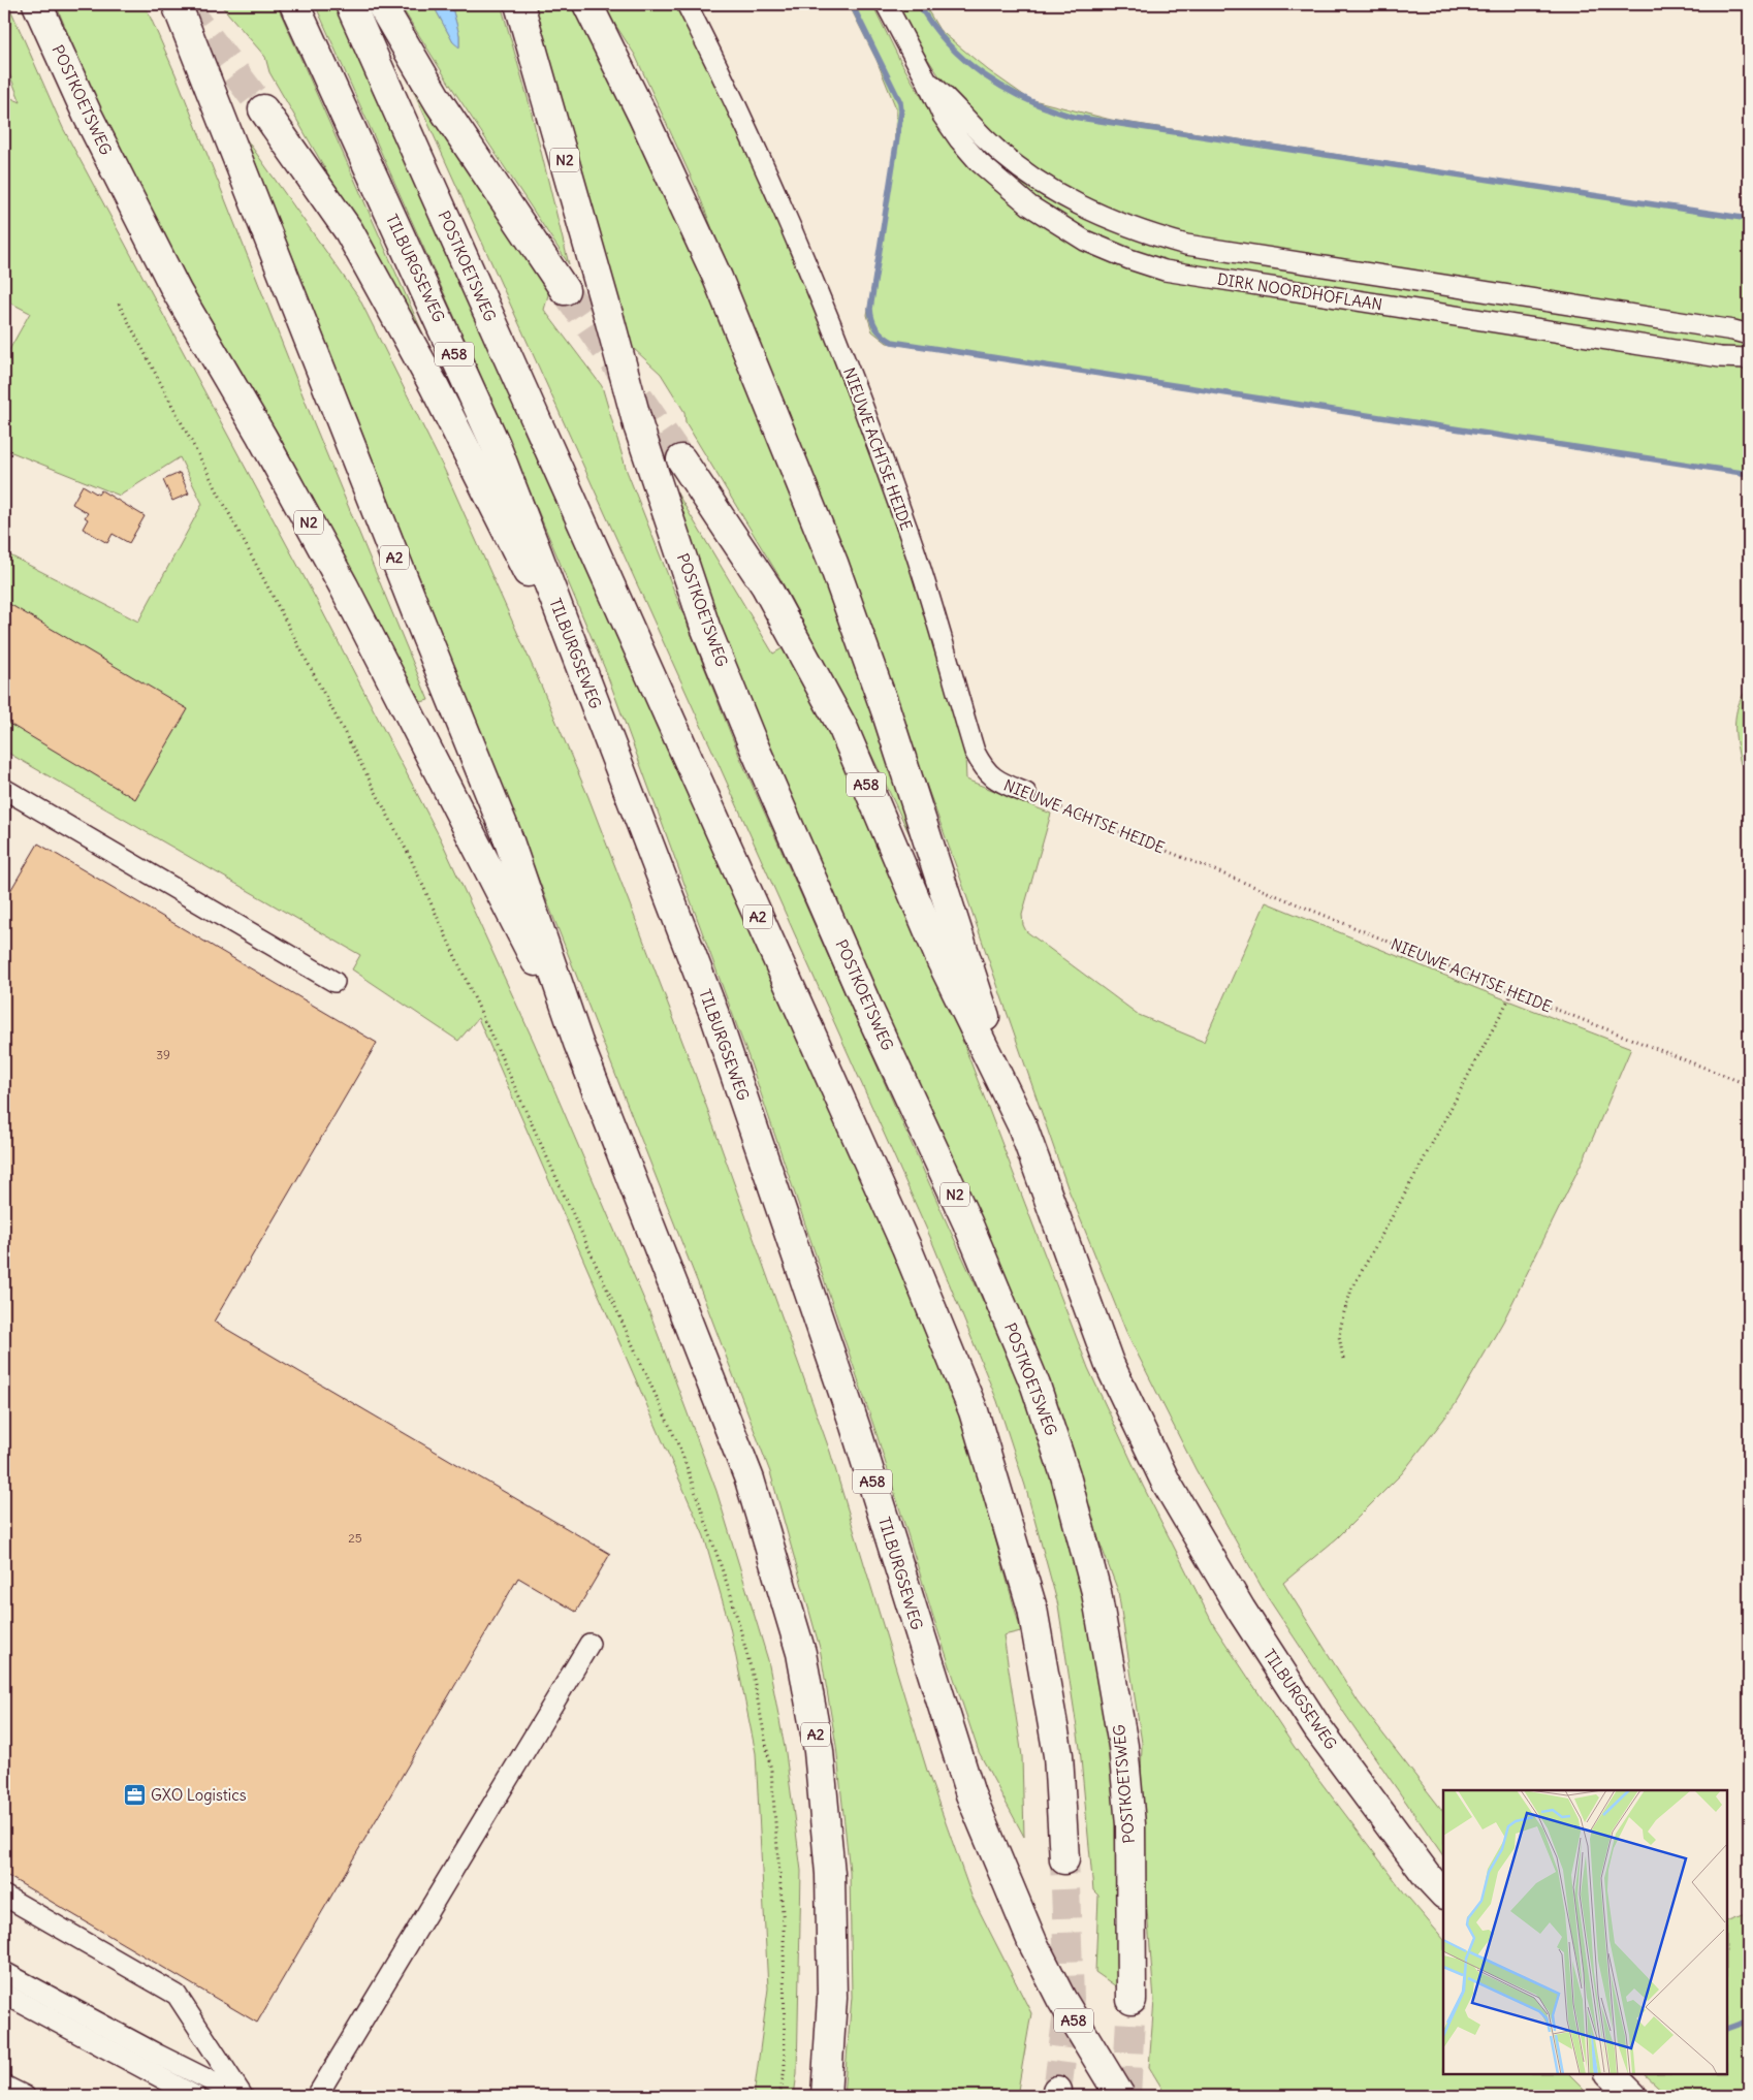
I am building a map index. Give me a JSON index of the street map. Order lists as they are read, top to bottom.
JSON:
{
  "streets": {
    "highway": [
      "POSTKOETSWEG",
      "N2",
      "TILBURGSEWEG",
      "A58",
      "A2"
    ],
    "street": ["DIRK NOORDHOFLAAN", "NIEUWE ACHTSE HEIDE"]
  },
  "crossings": [
    ["TILBURGSEWEG", "A58"]
  ],
  "places": {
    "office": ["GXO Logistics"]
  },
  "house_numbers": ["39", "25"]
}
